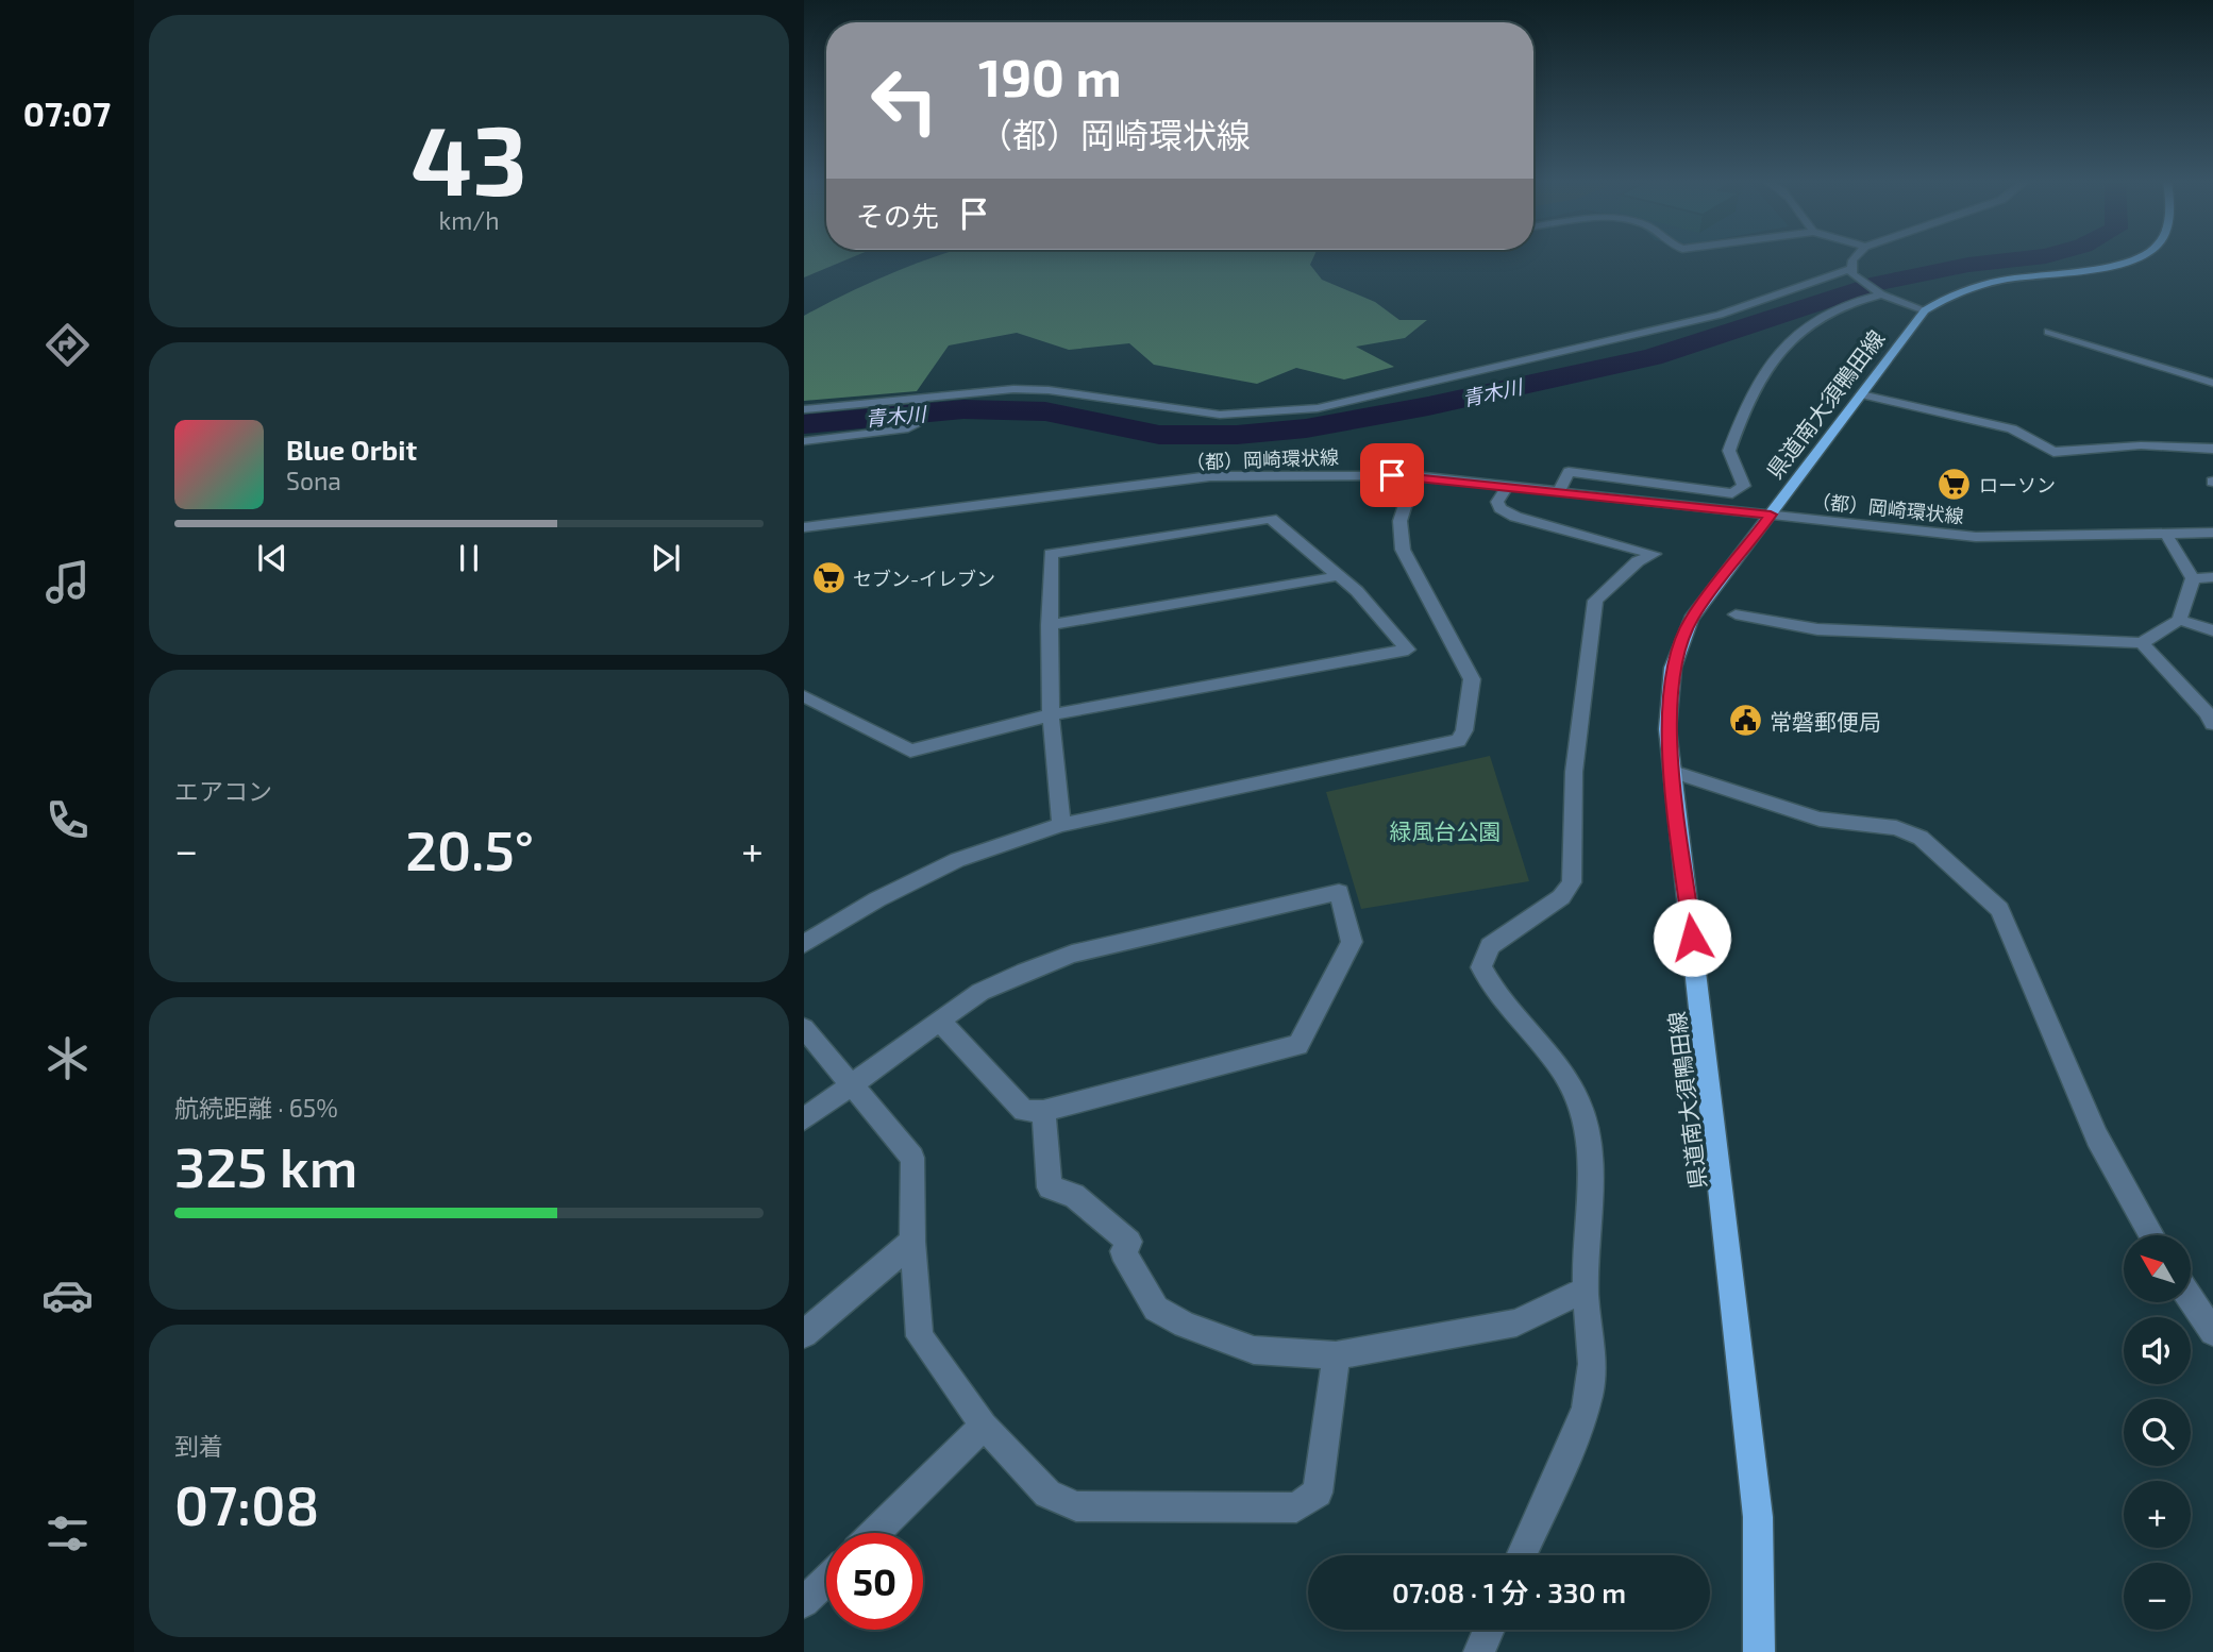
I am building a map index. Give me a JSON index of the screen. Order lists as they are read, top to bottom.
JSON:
{
  "streets": {
    "main road": ["県道南大須鴨田線"],
    "street": ["（都）岡崎環状線"]
  },
  "crossings": [
    ["県道南大須鴨田線", "（都）岡崎環状線"]
  ],
  "water": ["青木川"],
  "parks": ["緑風台公園"],
  "places": {
    "supermarket": ["ローソン", "セブン-イレブン"],
    "public building": ["常磐郵便局"]
  },
  "north": "top left",
  "page": {
    "tabs": "07:07",
    "tile": [
      ["43", "km/h"],
      "エアコン",
      ["航続距離 · 65%", "325 km"],
      ["到着", "07:08"]
    ],
    "turn": ["190 m", "（都）岡崎環状線"],
    "then": "その先",
    "song": ["Blue Orbit", "Sona"],
    "heat": ["−", "20.5°", "+"],
    "map_buttons": ["+", "−"],
    "limit": "50",
    "trip": "07:08 · 1 分 · 330 m"
  }
}
